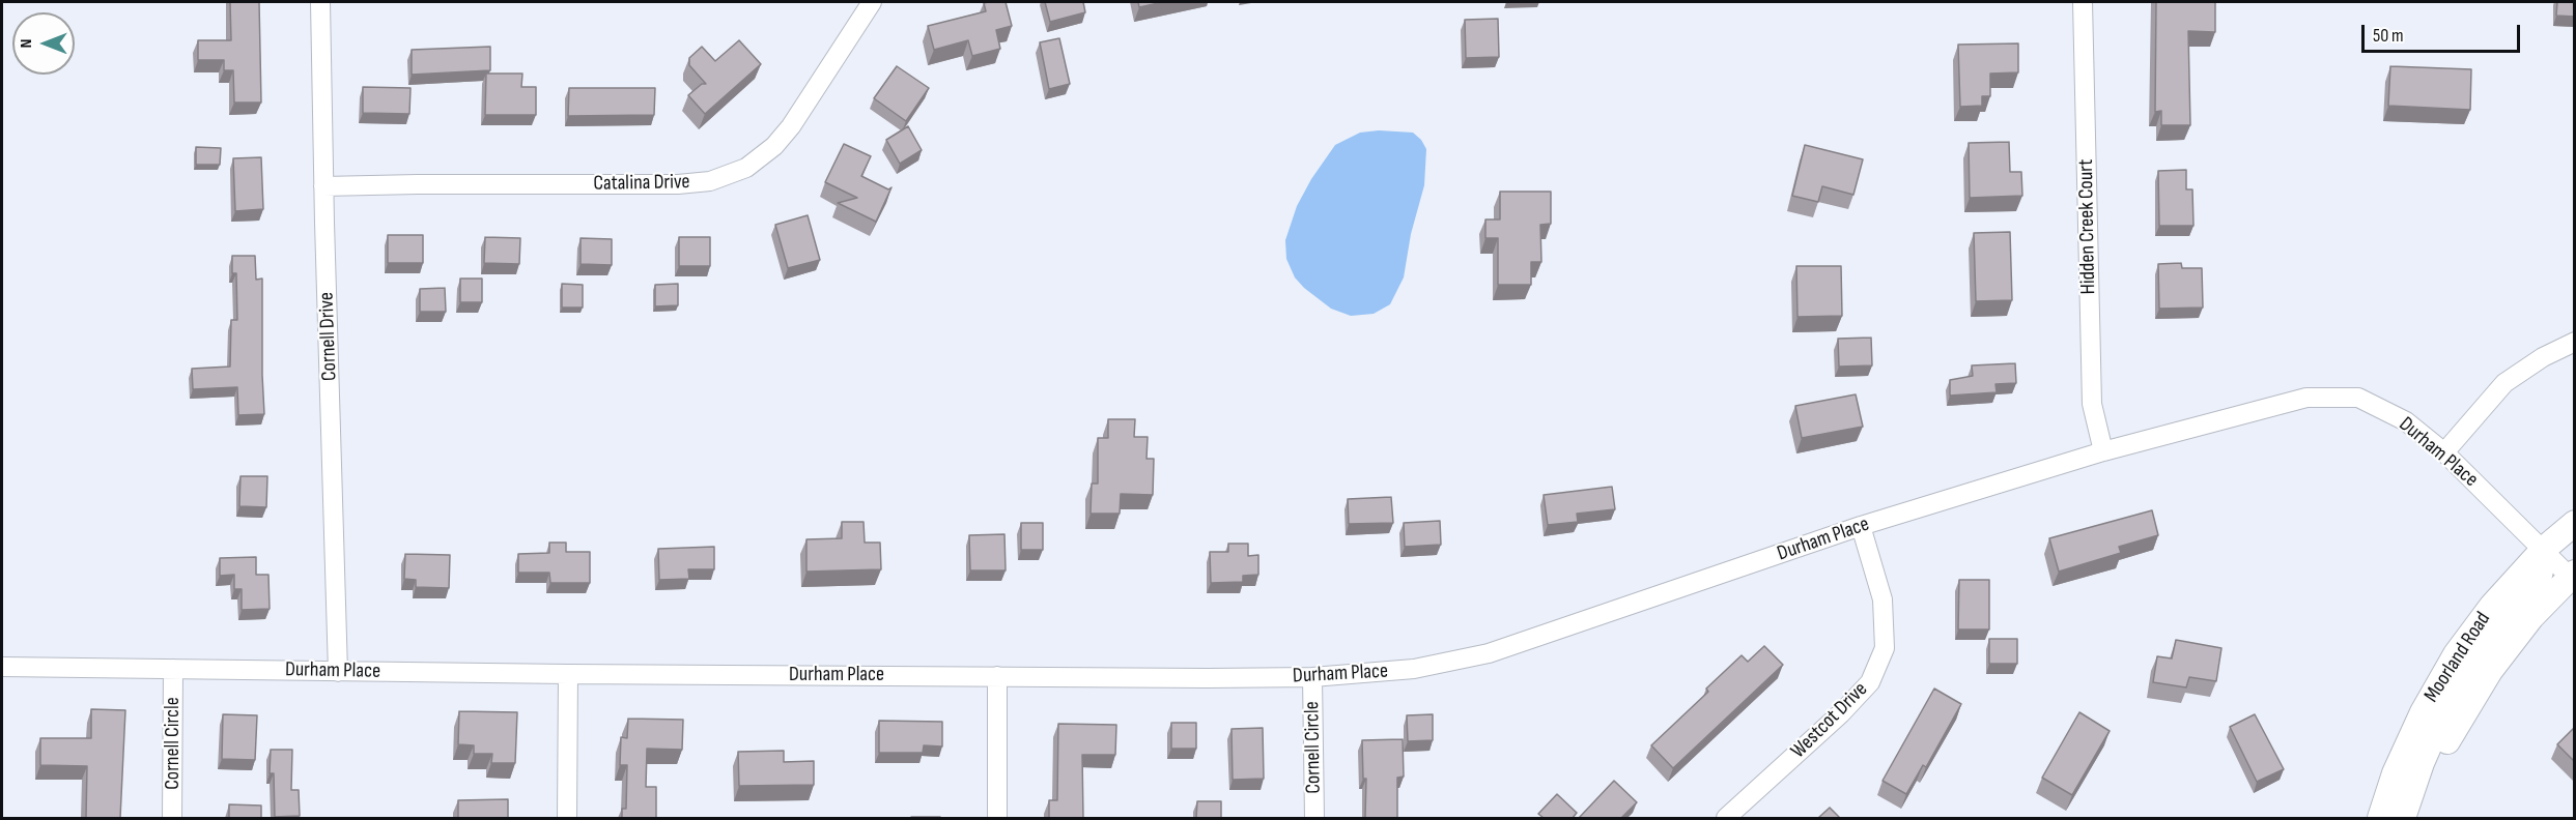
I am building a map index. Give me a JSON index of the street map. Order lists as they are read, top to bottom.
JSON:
{
  "streets": {
    "street": [
      "Catalina Drive",
      "Hidden Creek Court",
      "Cornell Drive",
      "Durham Place",
      "Moorland Road",
      "Westcot Drive",
      "Cornell Circle"
    ]
  },
  "crossings": [
    ["Catalina Drive", "Cornell Drive"],
    ["Hidden Creek Court", "Durham Place"],
    ["Cornell Drive", "Durham Place"],
    ["Durham Place", "Moorland Road"],
    ["Durham Place", "Westcot Drive"],
    ["Durham Place", "Cornell Circle"]
  ],
  "scale_bar": "50 m",
  "north": "left"
}
